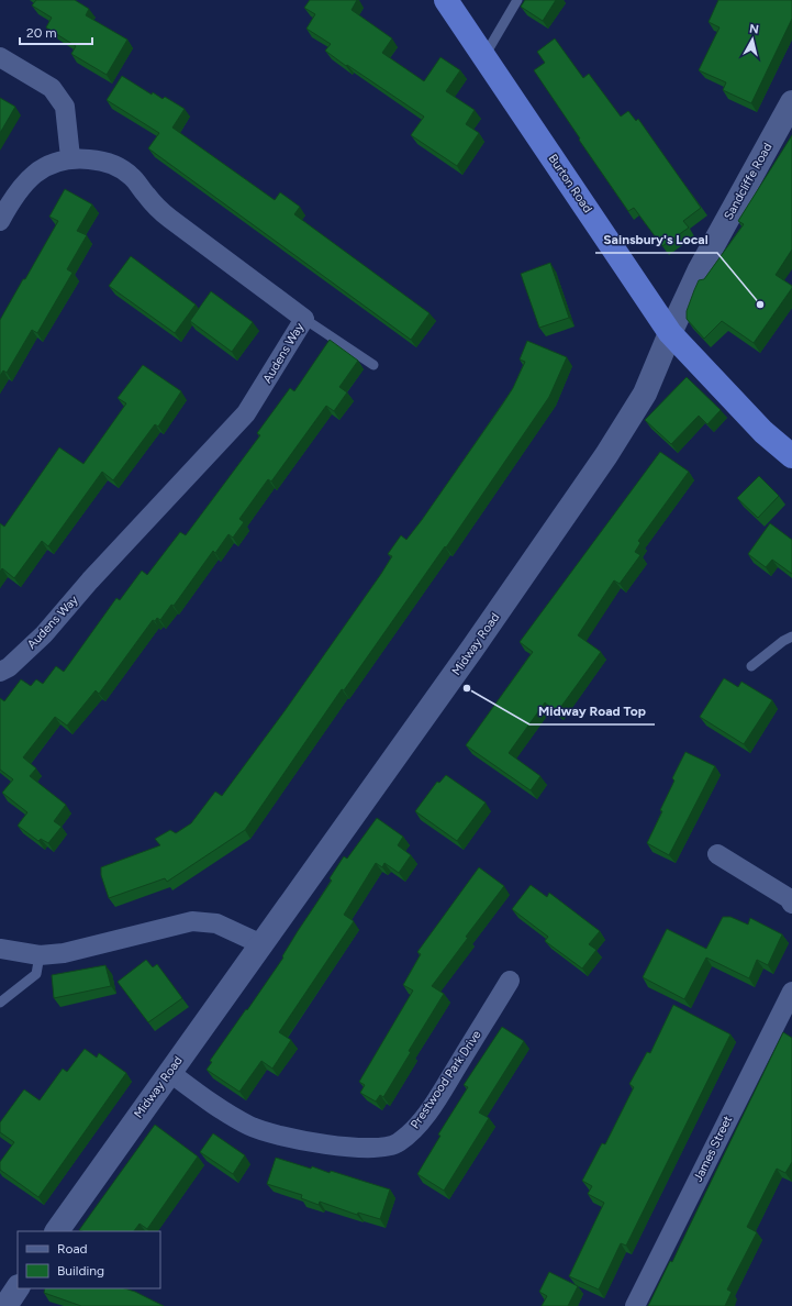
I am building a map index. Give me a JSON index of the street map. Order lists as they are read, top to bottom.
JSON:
{
  "streets": {
    "highway": ["Burton Road"],
    "main road": ["Sandcliffe Road", "Midway Road"],
    "street": ["Audens Way", "Prestwood Park Drive", "James Street"]
  },
  "crossings": [
    ["Sandcliffe Road", "Burton Road"],
    ["Sandcliffe Road", "Midway Road"],
    ["Burton Road", "Midway Road"],
    ["Midway Road", "Prestwood Park Drive"]
  ],
  "places": ["Sainsbury's Local", "Midway Road Top"],
  "legend": ["Road", "Building"],
  "scale_bar": "20 m",
  "north": "top"
}
